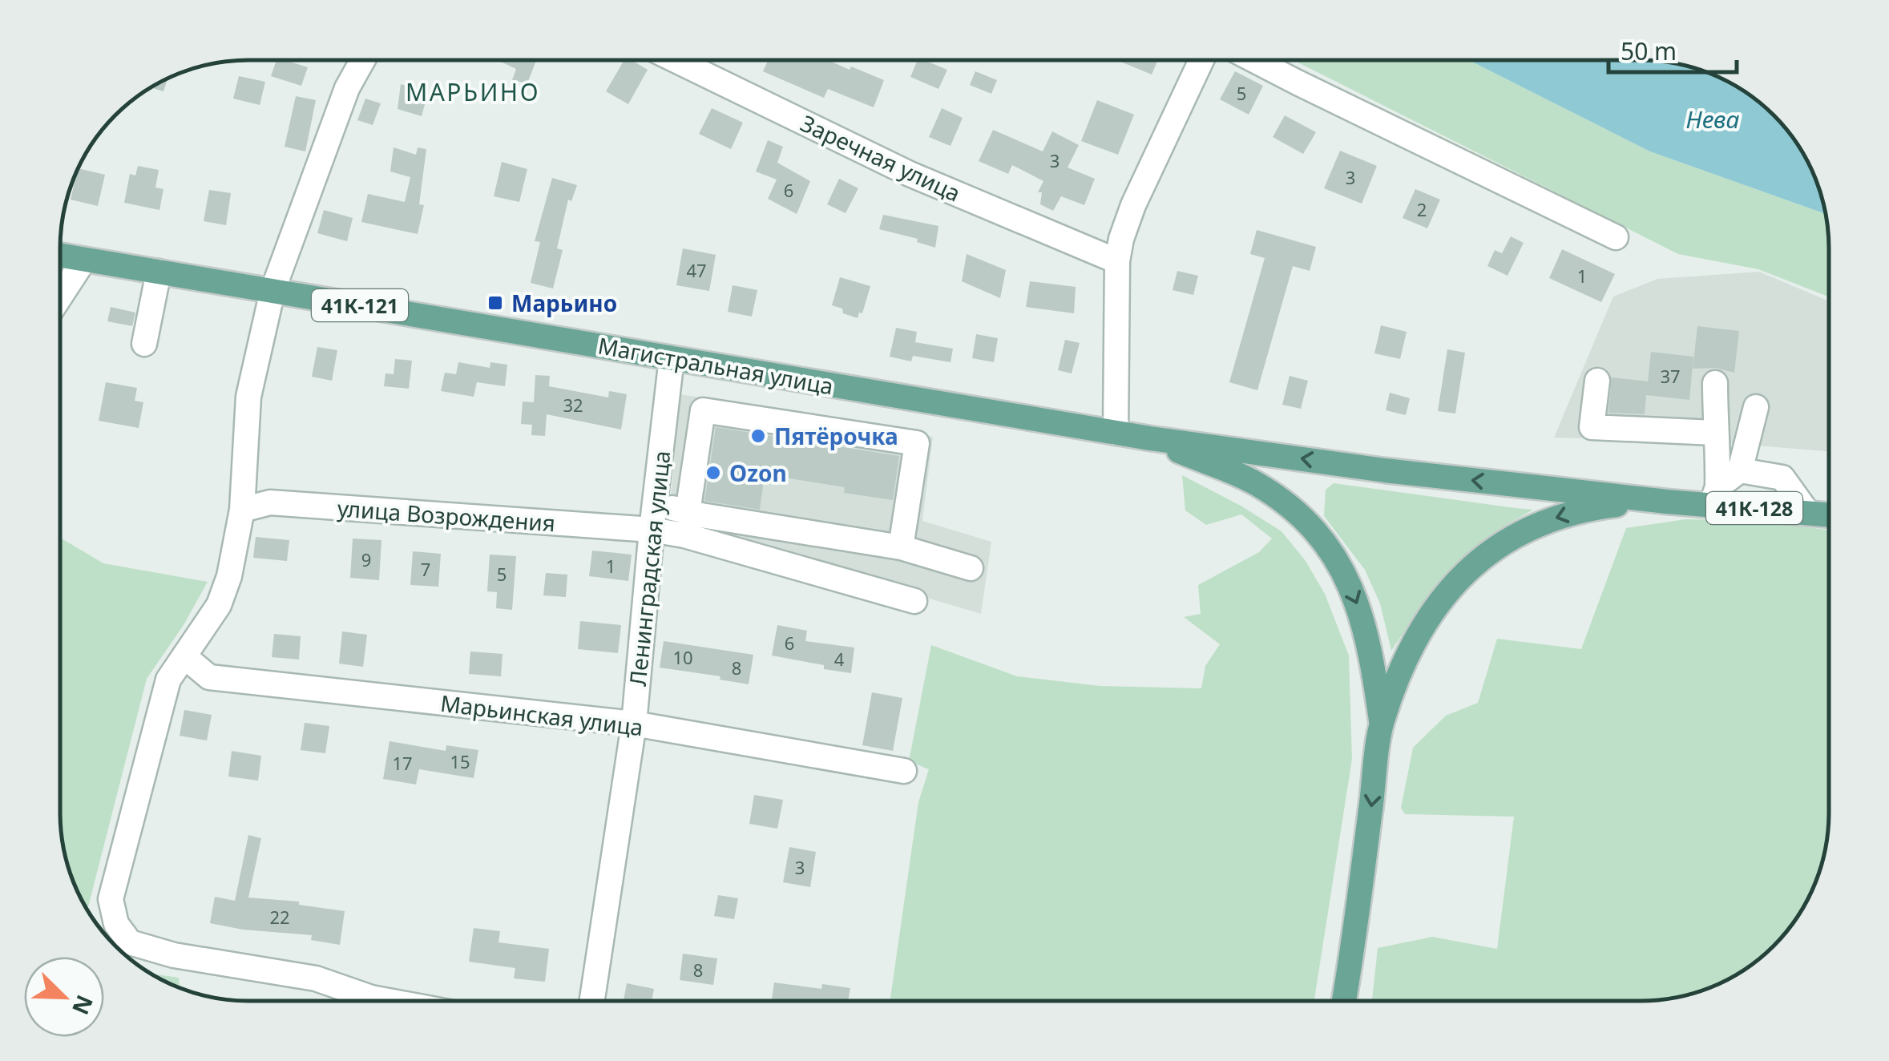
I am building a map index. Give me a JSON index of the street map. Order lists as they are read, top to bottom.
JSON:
{
  "streets": {
    "main road": ["41К-121", "Магистральная улица", "41К-128"],
    "street": [
      "Заречная улица",
      "улица Возрождения",
      "Ленинградская улица",
      "Марьинская улица"
    ]
  },
  "crossings": [
    ["Магистральная улица", "41К-128"],
    ["Магистральная улица", "Ленинградская улица"],
    ["улица Возрождения", "Ленинградская улица"],
    ["Ленинградская улица", "Марьинская улица"]
  ],
  "districts": ["МАРЬИНО"],
  "water": ["Нева"],
  "places": {
    "transit": ["Марьино"],
    "other": ["Пятёрочка", "Ozon"]
  },
  "house_numbers": [
    "5",
    "3",
    "3",
    "6",
    "2",
    "47",
    "1",
    "37",
    "32",
    "9",
    "1",
    "7",
    "5",
    "6",
    "10",
    "4",
    "8",
    "15",
    "17",
    "3",
    "22",
    "8"
  ],
  "scale_bar": "50 m",
  "north": "bottom right"
}
